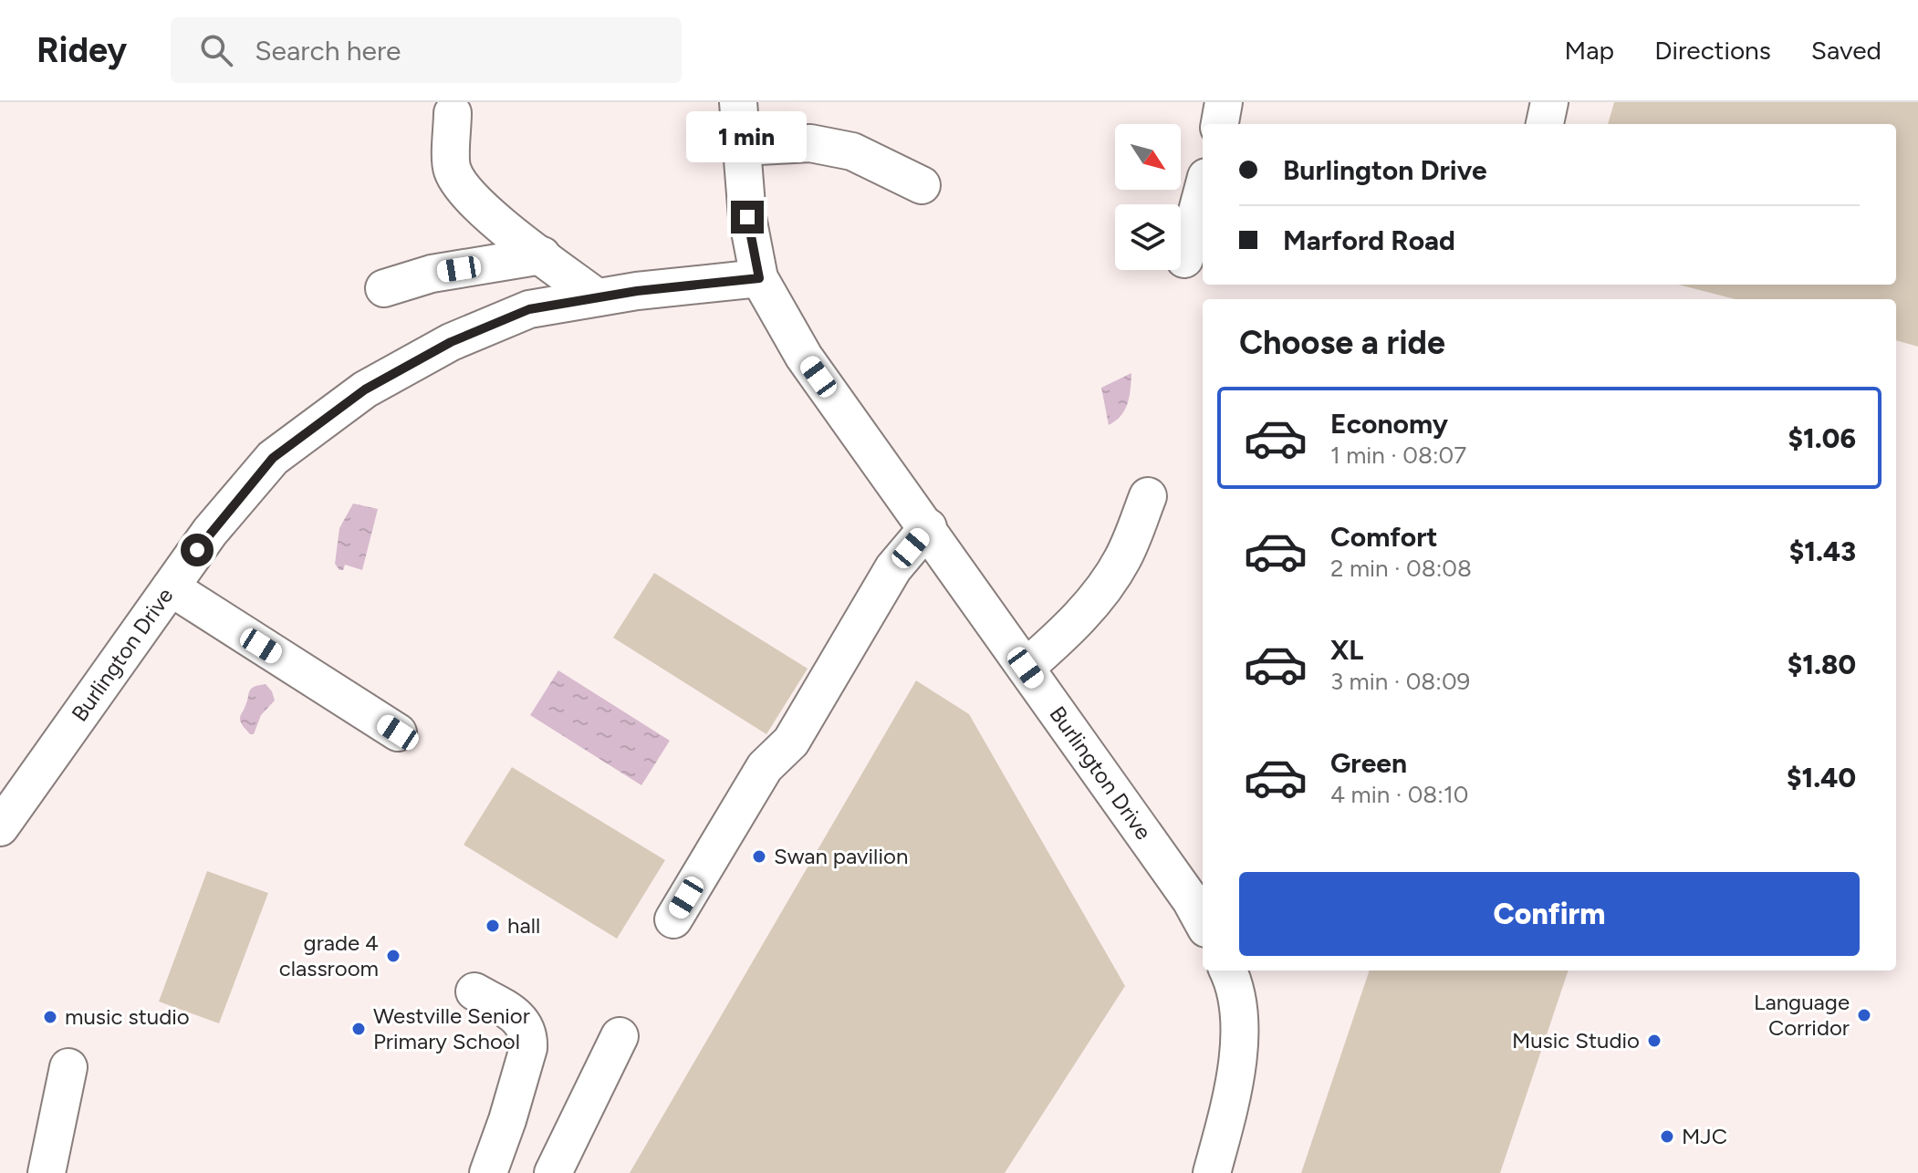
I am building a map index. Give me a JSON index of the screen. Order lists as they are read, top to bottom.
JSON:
{
  "streets": {
    "street": ["Burlington Drive"]
  },
  "places": [
    "Swan pavilion",
    "hall",
    "grade 4 classroom",
    "Language Corridor",
    "music studio",
    "Westville Senior Primary School",
    "Music Studio",
    "MJC"
  ],
  "north": "bottom right",
  "page": {
    "header": "Ridey",
    "search": "Search here",
    "nav": ["Map", "Directions", "Saved"],
    "bubble": "1 min",
    "banner": ["Burlington Drive", "Marford Road"],
    "heading": "Choose a ride",
    "list": [
      {
        "name": "Economy",
        "note": "1 min · 08:07",
        "value": "$1.06"
      },
      {
        "name": "Comfort",
        "note": "2 min · 08:08",
        "value": "$1.43"
      },
      {
        "name": "XL",
        "note": "3 min · 08:09",
        "value": "$1.80"
      },
      {
        "name": "Green",
        "note": "4 min · 08:10",
        "value": "$1.40"
      }
    ],
    "buttons": "Confirm"
  }
}
